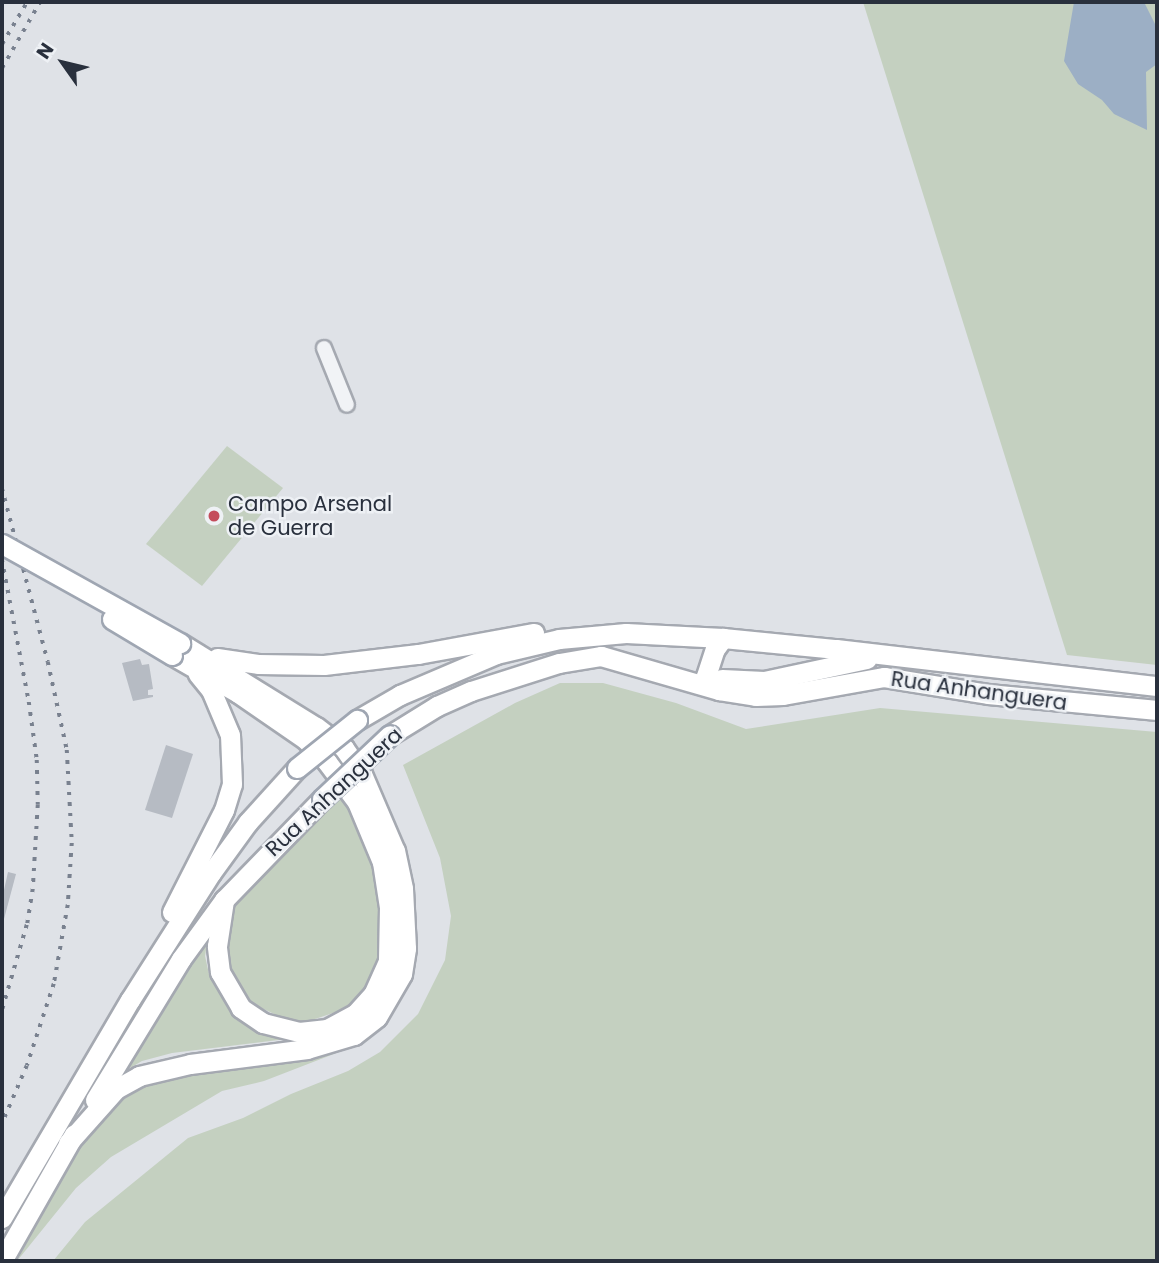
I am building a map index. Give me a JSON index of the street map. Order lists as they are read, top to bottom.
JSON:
{
  "streets": {
    "main road": ["Rua Anhanguera"]
  },
  "places": ["Campo Arsenal de Guerra"],
  "north": "top left"
}
